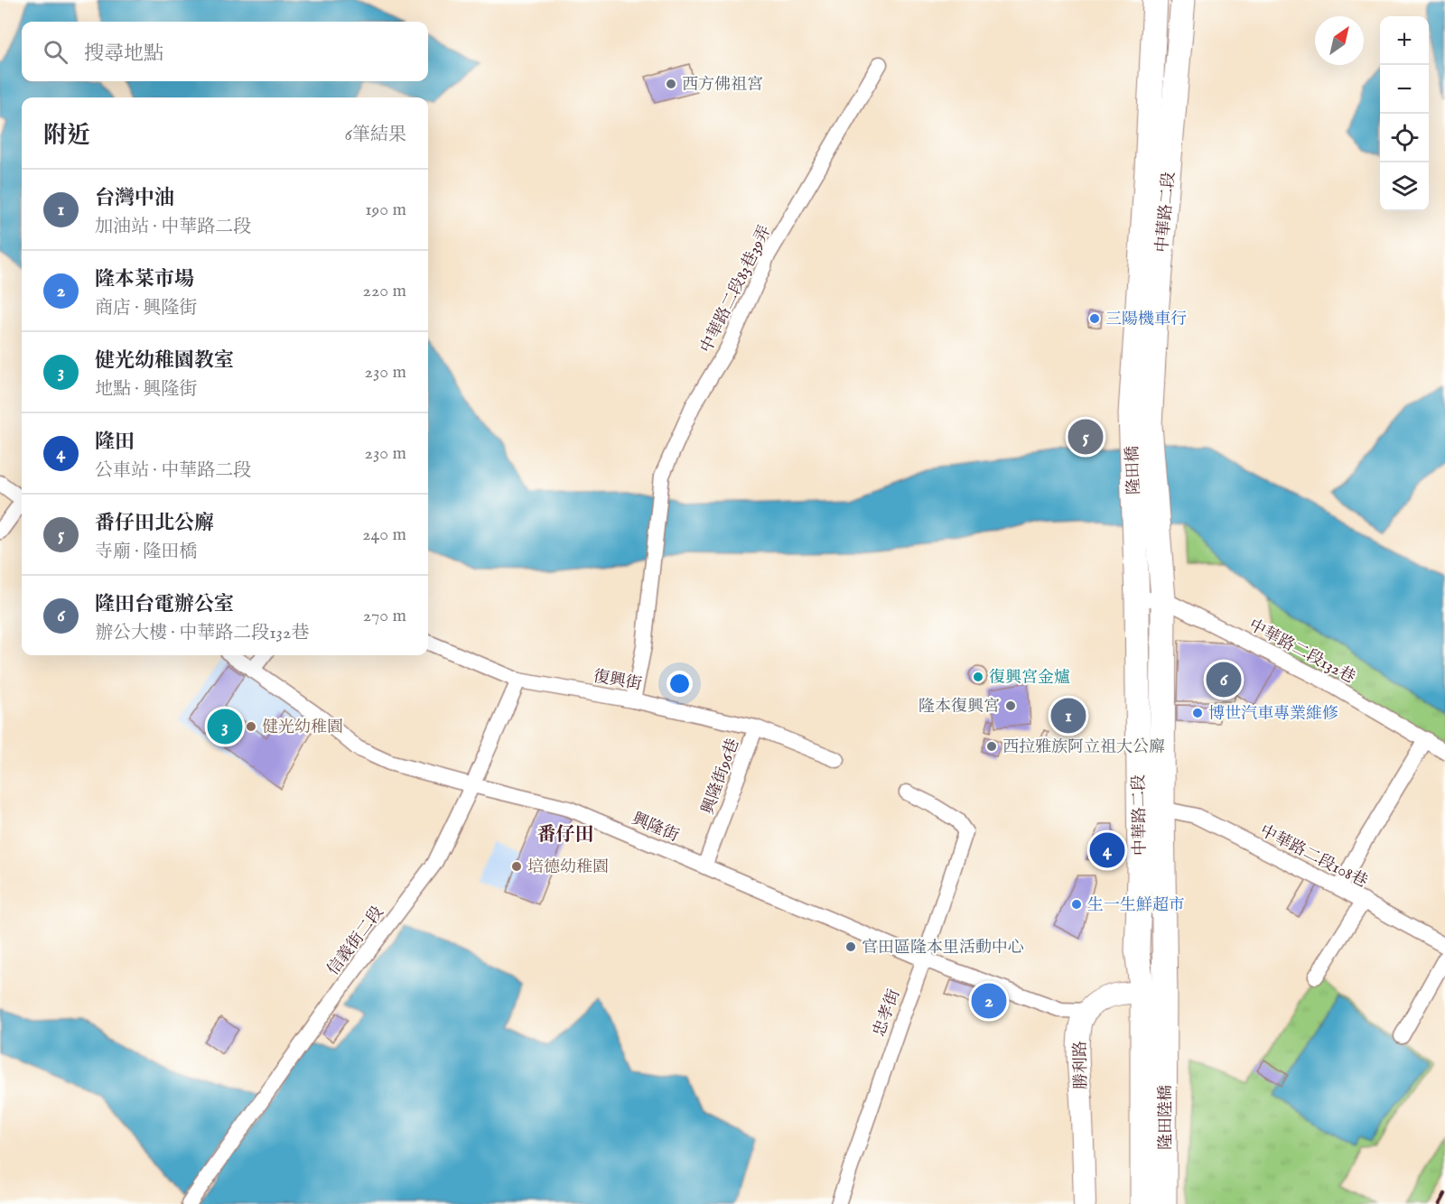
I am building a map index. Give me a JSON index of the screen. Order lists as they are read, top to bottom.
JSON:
{
  "streets": {
    "main road": [
      "中華路二段",
      "隆田橋",
      "勝利路",
      "隆田陸橋"
    ],
    "street": [
      "中華路二段83巷39弄",
      "中華路二段132巷",
      "復興街",
      "興隆街96巷",
      "興隆街",
      "中華路二段108巷",
      "信義街二段",
      "忠孝街"
    ]
  },
  "crossings": [
    ["中華路二段", "隆田橋"],
    ["中華路二段", "中華路二段132巷"],
    ["中華路二段", "中華路二段108巷"],
    ["中華路二段", "隆田陸橋"],
    ["中華路二段83巷39弄", "復興街"],
    ["復興街", "興隆街96巷"],
    ["復興街", "信義街二段"],
    ["興隆街96巷", "興隆街"],
    ["興隆街", "信義街二段"],
    ["興隆街", "忠孝街"],
    ["興隆街", "勝利路"]
  ],
  "districts": ["番仔田"],
  "places": [
    "西方佛祖宮",
    "三陽機車行",
    "復興宮金爐",
    "隆本復興宮",
    "博世汽車專業維修",
    "健光幼稚園",
    "西拉雅族阿立祖大公廨",
    "培德幼稚園",
    "生一生鮮超市",
    "官田區隆本里活動中心"
  ],
  "north": "top right",
  "page": {
    "map_buttons": ["+", "−"],
    "search": "搜尋地點",
    "heading": ["附近", "6筆結果"],
    "list": [
      {
        "mark": "1",
        "name": "台灣中油",
        "note": "加油站 · 中華路二段",
        "value": "190 m"
      },
      {
        "mark": "2",
        "name": "隆本菜市場",
        "note": "商店 · 興隆街",
        "value": "220 m"
      },
      {
        "mark": "3",
        "name": "健光幼稚園教室",
        "note": "地點 · 興隆街",
        "value": "230 m"
      },
      {
        "mark": "4",
        "name": "隆田",
        "note": "公車站 · 中華路二段",
        "value": "230 m"
      },
      {
        "mark": "5",
        "name": "番仔田北公廨",
        "note": "寺廟 · 隆田橋",
        "value": "240 m"
      },
      {
        "mark": "6",
        "name": "隆田台電辦公室",
        "note": "辦公大樓 · 中華路二段132巷",
        "value": "270 m"
      }
    ],
    "pins": [
      "5",
      "6",
      "1",
      "3",
      "4",
      "2"
    ]
  }
}
